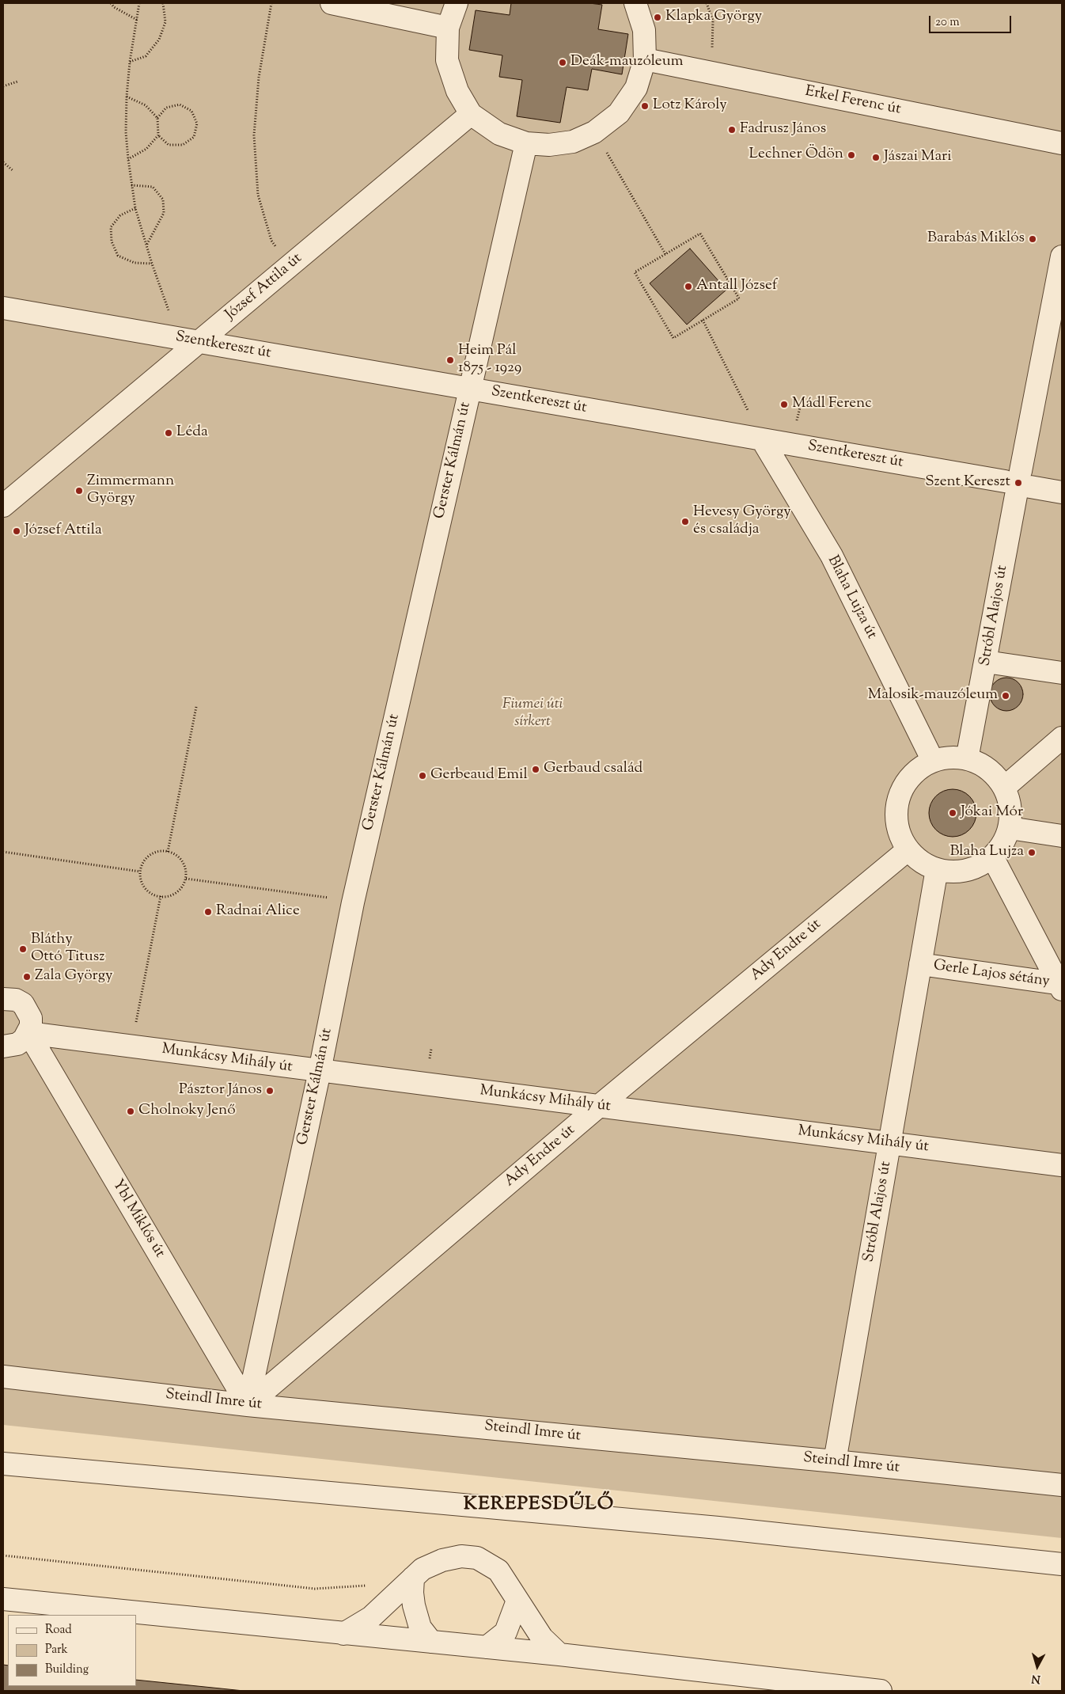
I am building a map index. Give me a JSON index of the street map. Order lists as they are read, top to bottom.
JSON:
{
  "streets": {
    "lane": [
      "Erkel Ferenc út",
      "József Attila út",
      "Szentkereszt út",
      "Gerster Kálmán út",
      "Blaha Lujza út",
      "Stróbl Alajos út",
      "Ady Endre út",
      "Gerle Lajos sétány",
      "Munkácsy Mihály út",
      "Ybl Miklós út",
      "Steindl Imre út"
    ]
  },
  "crossings": [
    ["József Attila út", "Szentkereszt út"],
    ["Szentkereszt út", "Gerster Kálmán út"],
    ["Szentkereszt út", "Blaha Lujza út"],
    ["Szentkereszt út", "Stróbl Alajos út"],
    ["Gerster Kálmán út", "Ady Endre út"],
    ["Gerster Kálmán út", "Munkácsy Mihály út"],
    ["Gerster Kálmán út", "Ybl Miklós út"],
    ["Gerster Kálmán út", "Steindl Imre út"],
    ["Blaha Lujza út", "Stróbl Alajos út"],
    ["Blaha Lujza út", "Ady Endre út"],
    ["Stróbl Alajos út", "Ady Endre út"],
    ["Stróbl Alajos út", "Gerle Lajos sétány"],
    ["Stróbl Alajos út", "Munkácsy Mihály út"],
    ["Stróbl Alajos út", "Steindl Imre út"],
    ["Ady Endre út", "Munkácsy Mihály út"],
    ["Ady Endre út", "Ybl Miklós út"],
    ["Ady Endre út", "Steindl Imre út"],
    ["Munkácsy Mihály út", "Ybl Miklós út"],
    ["Ybl Miklós út", "Steindl Imre út"]
  ],
  "districts": ["KEREPESDŰLŐ"],
  "parks": ["Fiumei úti sírkert"],
  "places": [
    "Klapka György",
    "Deák-mauzóleum",
    "Lotz Károly",
    "Fadrusz János",
    "Lechner Ödön",
    "Jászai Mari",
    "Barabás Miklós",
    "Antall József",
    "Heim Pál 1875 - 1929",
    "Mádl Ferenc",
    "Léda",
    "Szent Kereszt",
    "Zimmermann György",
    "Hevesy György és családja",
    "József Attila",
    "Malosik-mauzóleum",
    "Gerbaud család",
    "Gerbeaud Emil",
    "Jókai Mór",
    "Blaha Lujza",
    "Radnai Alice",
    "Bláthy Ottó Titusz",
    "Zala György",
    "Pásztor János",
    "Cholnoky Jenő"
  ],
  "legend": ["Road", "Park", "Building"],
  "scale_bar": "20 m",
  "north": "bottom"
}
